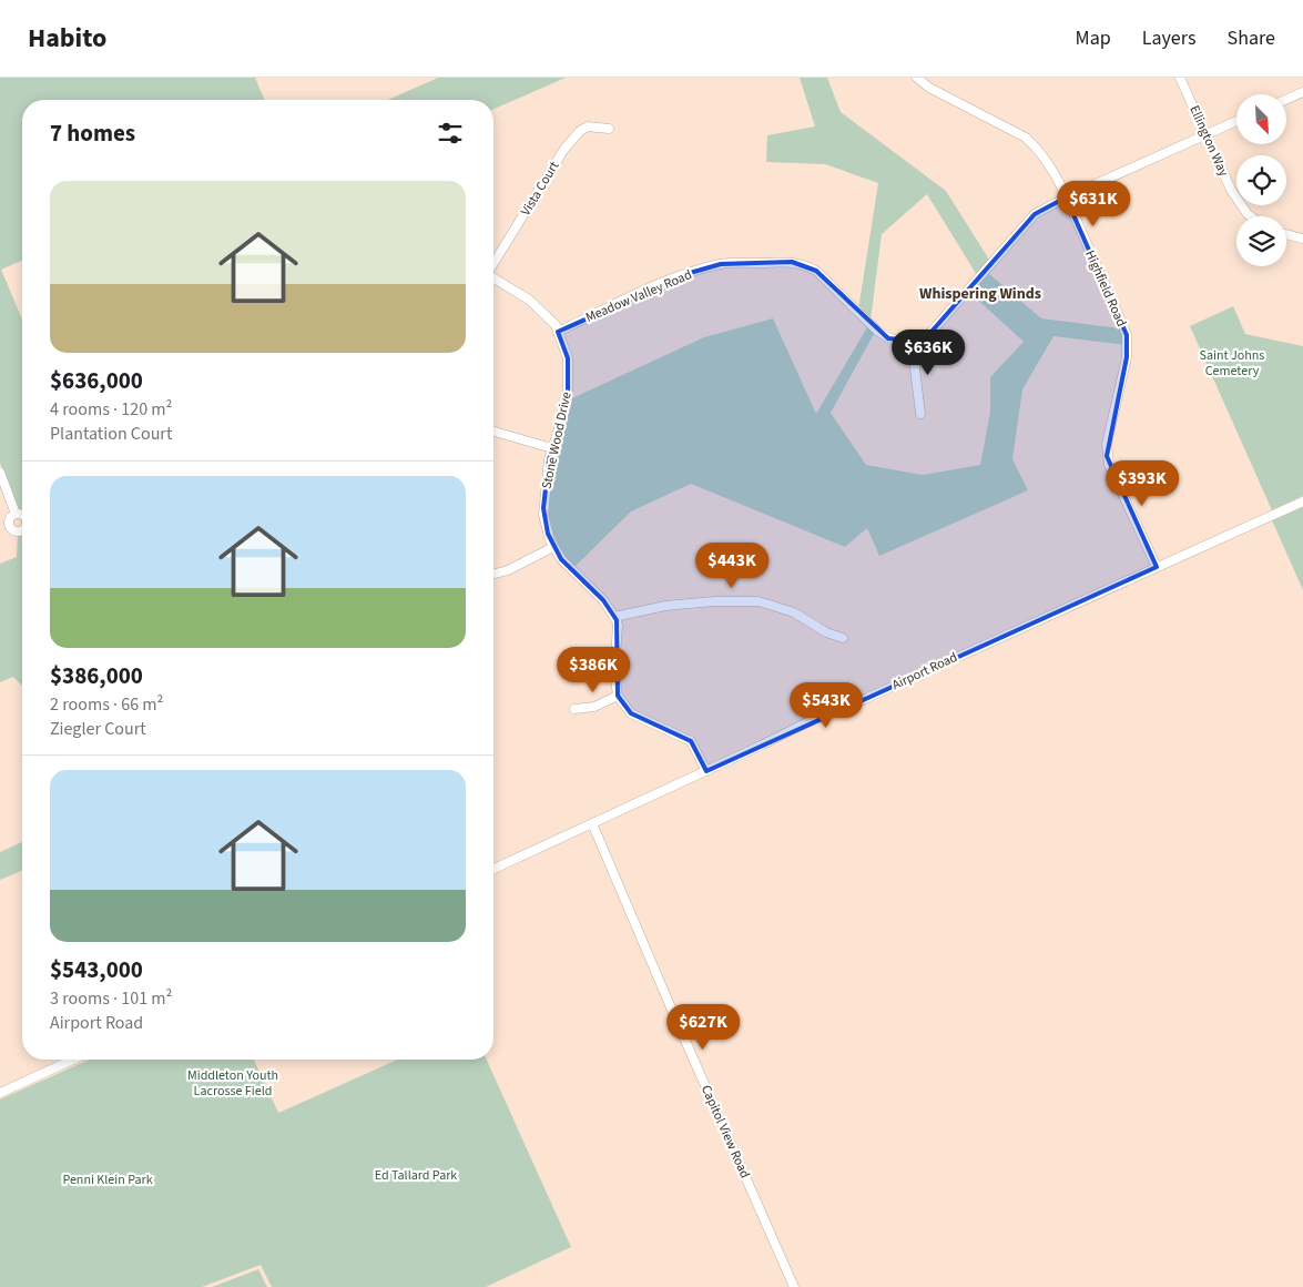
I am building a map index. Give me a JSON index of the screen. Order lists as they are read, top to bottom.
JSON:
{
  "streets": {
    "street": [
      "Ellington Way",
      "Vista Court",
      "Highfield Road",
      "Meadow Valley Road",
      "Stone Wood Drive",
      "Airport Road",
      "Capitol View Road"
    ]
  },
  "crossings": [
    ["Highfield Road", "Airport Road"],
    ["Meadow Valley Road", "Stone Wood Drive"],
    ["Airport Road", "Capitol View Road"]
  ],
  "districts": ["Whispering Winds"],
  "parks": [
    "Saint Johns Cemetery",
    "Middleton Youth Lacrosse Field",
    "Ed Tallard Park",
    "Penni Klein Park"
  ],
  "north": "bottom right",
  "page": {
    "header": "Habito",
    "nav": ["Map", "Layers", "Share"],
    "heading": "7 homes",
    "list": [
      {
        "name": "$636,000",
        "note": "4 rooms · 120 m² · Plantation Court"
      },
      {
        "name": "$386,000",
        "note": "2 rooms · 66 m² · Ziegler Court"
      },
      {
        "name": "$543,000",
        "note": "3 rooms · 101 m² · Airport Road"
      }
    ],
    "price": [
      "$631K",
      "$636K",
      "$393K",
      "$443K",
      "$386K",
      "$543K",
      "$627K"
    ]
  }
}
